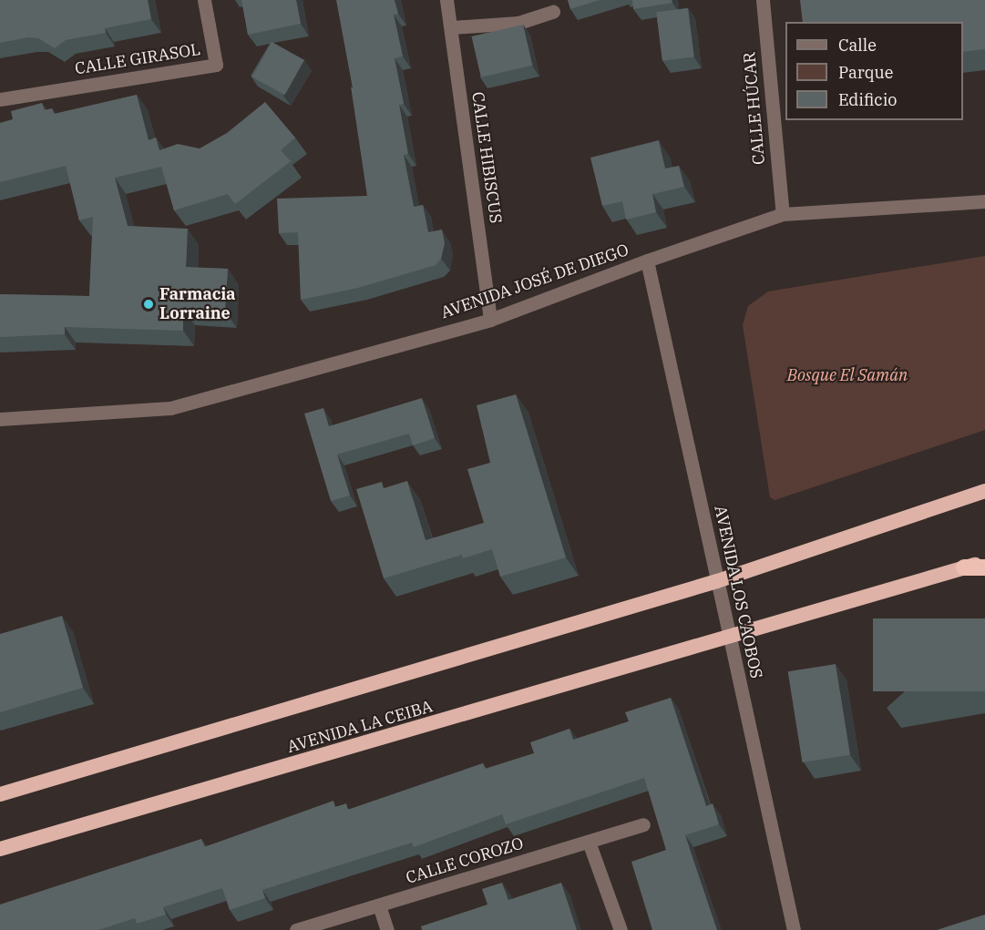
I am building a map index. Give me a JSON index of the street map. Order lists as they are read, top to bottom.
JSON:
{
  "streets": {
    "highway": ["AVENIDA LA CEIBA"],
    "street": [
      "CALLE GIRASOL",
      "CALLE HÚCAR",
      "CALLE HIBISCUS",
      "AVENIDA JOSÉ DE DIEGO",
      "AVENIDA LOS CAOBOS",
      "CALLE COROZO"
    ]
  },
  "crossings": [
    ["CALLE HÚCAR", "AVENIDA JOSÉ DE DIEGO"],
    ["CALLE HIBISCUS", "AVENIDA JOSÉ DE DIEGO"],
    ["AVENIDA JOSÉ DE DIEGO", "AVENIDA LOS CAOBOS"],
    ["AVENIDA LOS CAOBOS", "AVENIDA LA CEIBA"]
  ],
  "parks": ["Bosque El Samán"],
  "places": ["Farmacia Lorraine"],
  "legend": ["Calle", "Parque", "Edificio"]
}
